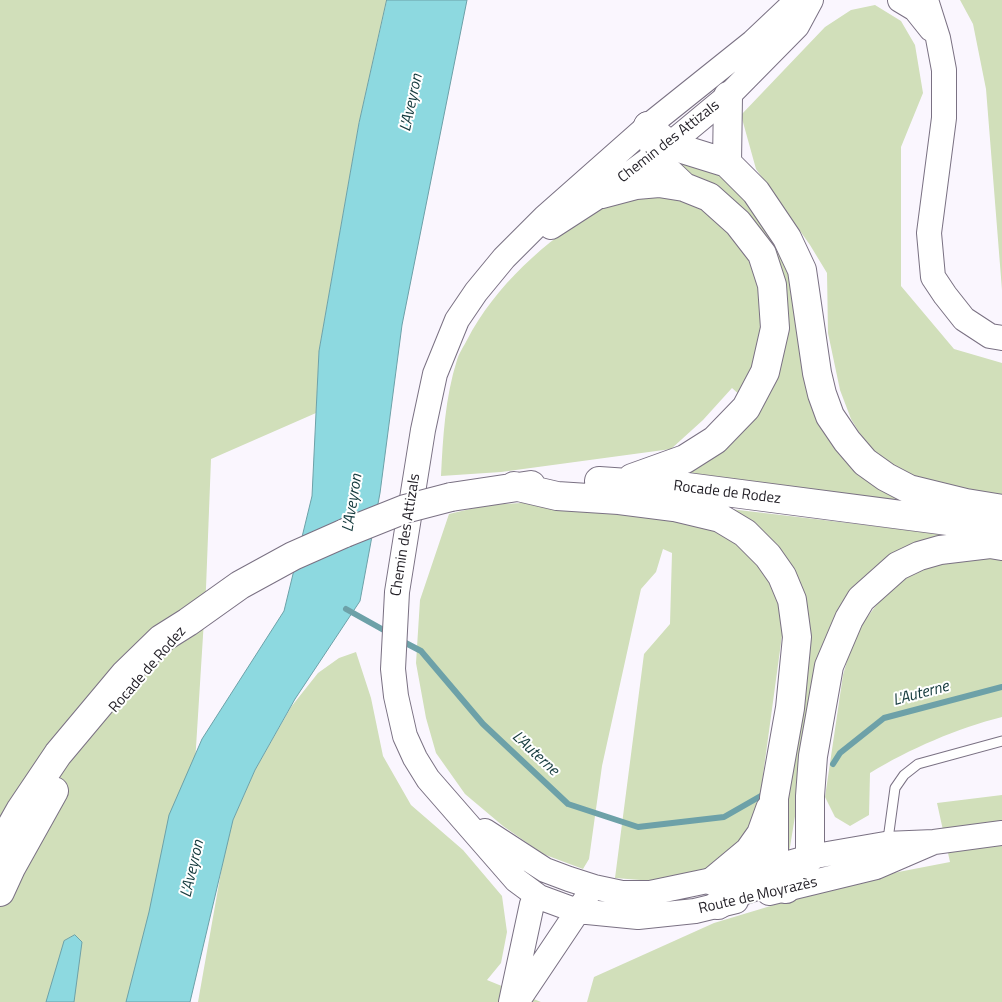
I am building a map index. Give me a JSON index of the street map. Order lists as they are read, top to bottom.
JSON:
{
  "streets": {
    "main road": ["Rocade de Rodez"],
    "street": ["Chemin des Attizals", "Route de Moyrazès"]
  },
  "crossings": [
    ["Chemin des Attizals", "Route de Moyrazès"]
  ],
  "water": ["L'Aveyron", "L'Auterne"]
}
